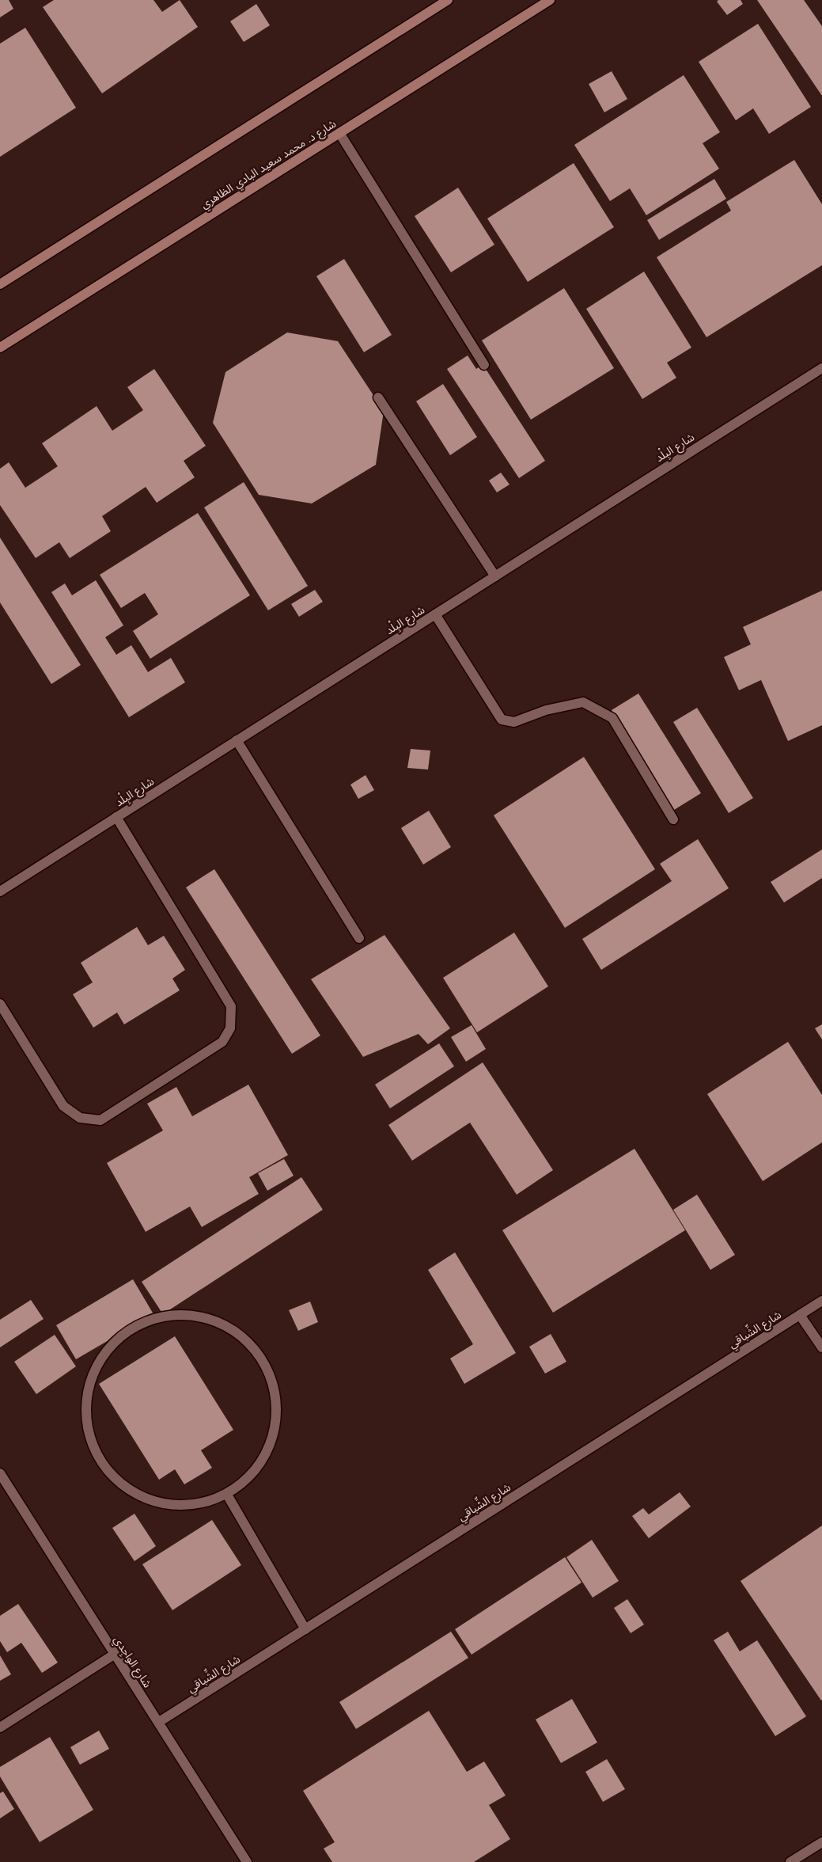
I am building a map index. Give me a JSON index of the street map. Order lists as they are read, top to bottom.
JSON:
{
  "streets": {
    "street": [
      "شارع د. محمد سعيد البادي الظاهري",
      "شارع البِلْد",
      "شارع الشِّباقي",
      "شارع الواجِدي"
    ]
  },
  "crossings": [
    ["شارع الشِّباقي", "شارع الواجِدي"]
  ]
}
